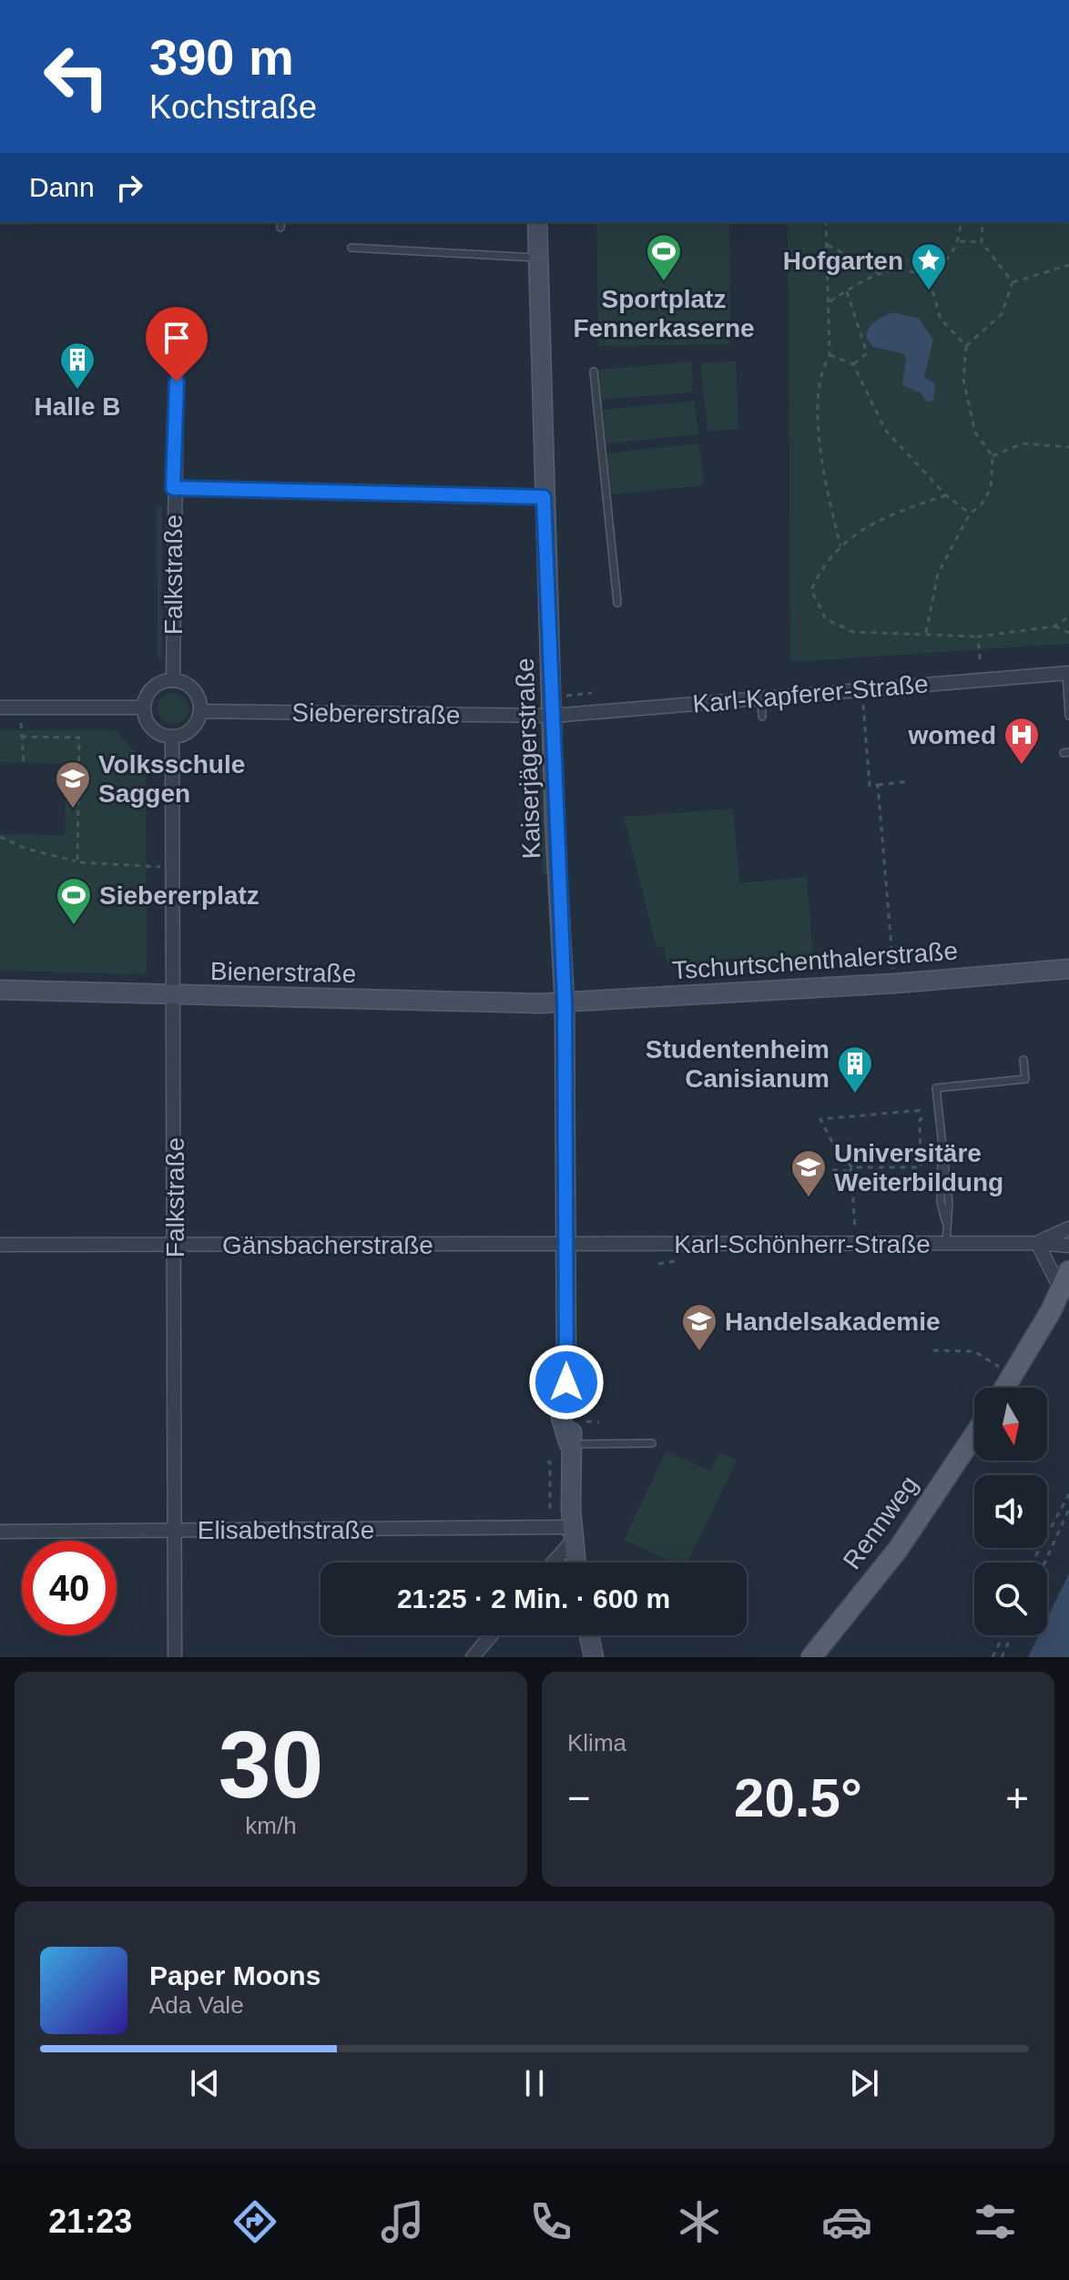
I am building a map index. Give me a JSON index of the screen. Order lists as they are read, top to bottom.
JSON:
{
  "streets": {
    "main road": ["Rennweg"],
    "street": [
      "Falkstraße",
      "Karl-Kapferer-Straße",
      "Siebererstraße",
      "Kaiserjägerstraße",
      "Tschurtschenthalerstraße",
      "Bienerstraße",
      "Karl-Schönherr-Straße",
      "Gänsbacherstraße",
      "Elisabethstraße"
    ]
  },
  "crossings": [
    ["Falkstraße", "Siebererstraße"],
    ["Falkstraße", "Bienerstraße"],
    ["Falkstraße", "Gänsbacherstraße"],
    ["Falkstraße", "Elisabethstraße"],
    ["Karl-Kapferer-Straße", "Siebererstraße"],
    ["Karl-Kapferer-Straße", "Kaiserjägerstraße"],
    ["Siebererstraße", "Kaiserjägerstraße"],
    ["Kaiserjägerstraße", "Tschurtschenthalerstraße"],
    ["Kaiserjägerstraße", "Bienerstraße"],
    ["Kaiserjägerstraße", "Karl-Schönherr-Straße"],
    ["Kaiserjägerstraße", "Gänsbacherstraße"],
    ["Kaiserjägerstraße", "Elisabethstraße"],
    ["Tschurtschenthalerstraße", "Bienerstraße"],
    ["Karl-Schönherr-Straße", "Gänsbacherstraße"]
  ],
  "places": {
    "sports": ["Sportplatz Fennerkaserne", "Siebererplatz"],
    "place": ["Hofgarten"],
    "building": ["Halle B", "Studentenheim Canisianum"],
    "hospital": ["womed"],
    "school or university": ["Volksschule Saggen", "Universitäre Weiterbildung", "Handelsakademie"]
  },
  "north": "bottom",
  "page": {
    "turn": ["390 m", "Kochstraße"],
    "then": "Dann",
    "limit": "40",
    "trip": "21:25 · 2 Min. · 600 m",
    "tile": [
      ["30", "km/h"],
      "Klima"
    ],
    "heat": ["−", "20.5°", "+"],
    "song": ["Paper Moons", "Ada Vale"],
    "tabs": "21:23"
  }
}
